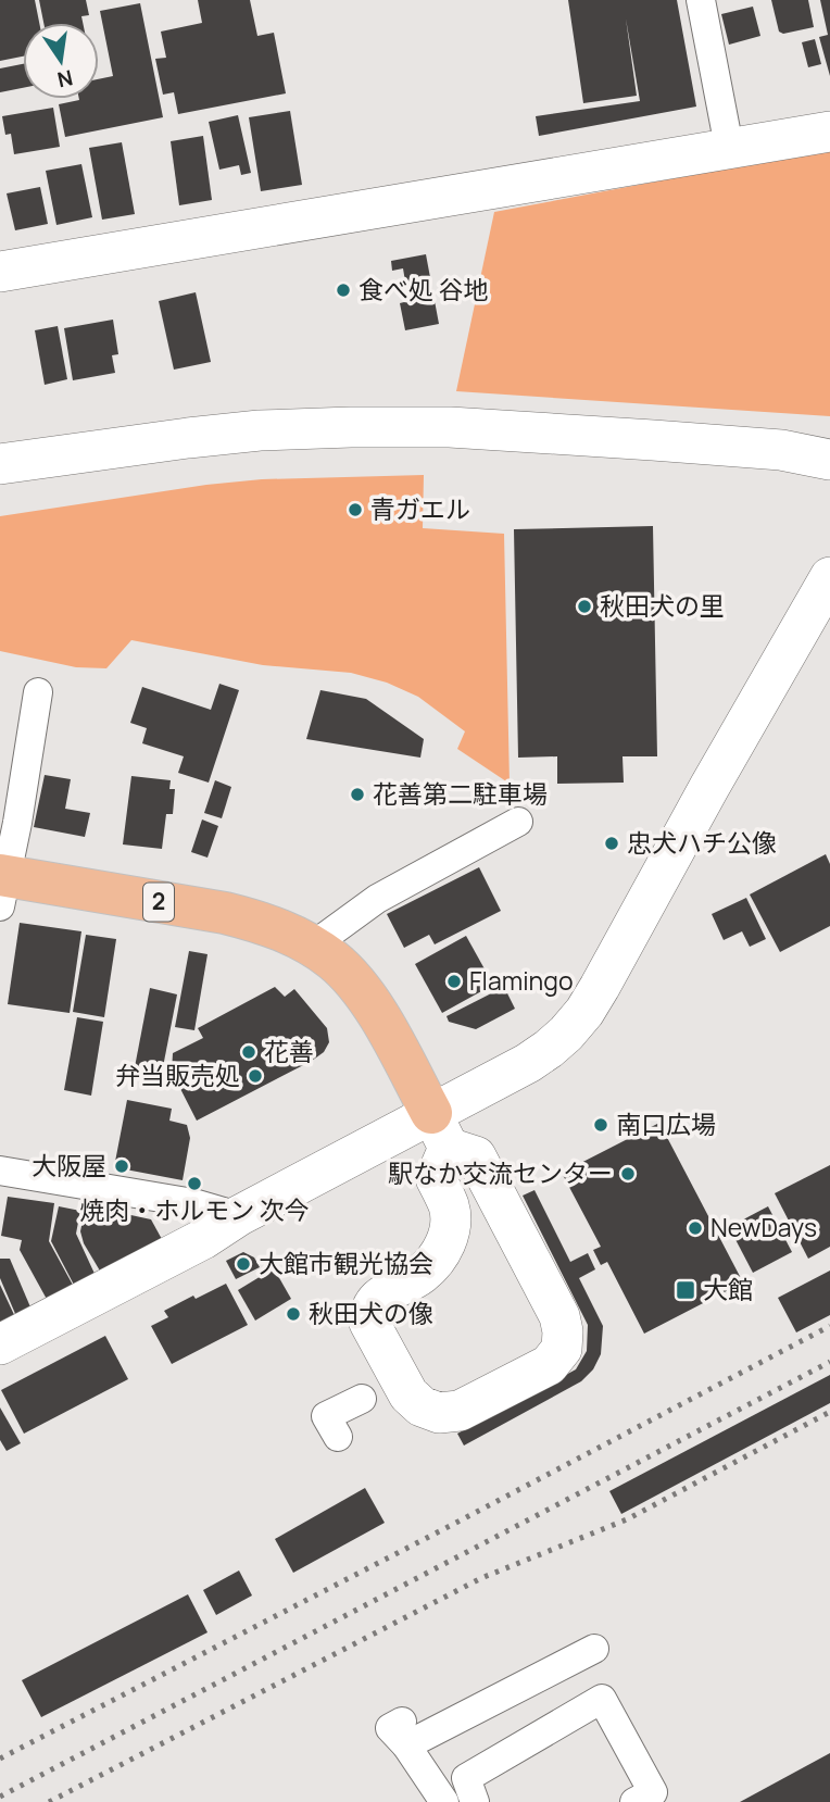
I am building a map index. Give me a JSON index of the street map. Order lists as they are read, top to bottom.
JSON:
{
  "streets": {
    "main road": ["2"]
  },
  "places": {
    "other": [
      "食べ処 谷地",
      "青ガエル",
      "秋田犬の里",
      "花善第二駐車場",
      "忠犬ハチ公像",
      "Flamingo",
      "花善",
      "弁当販売処",
      "南口広場",
      "大阪屋",
      "駅なか交流センター",
      "焼肉・ホルモン 次今",
      "NewDays",
      "大館市観光協会",
      "秋田犬の像"
    ],
    "transit": ["大館"]
  },
  "north": "bottom"
}
